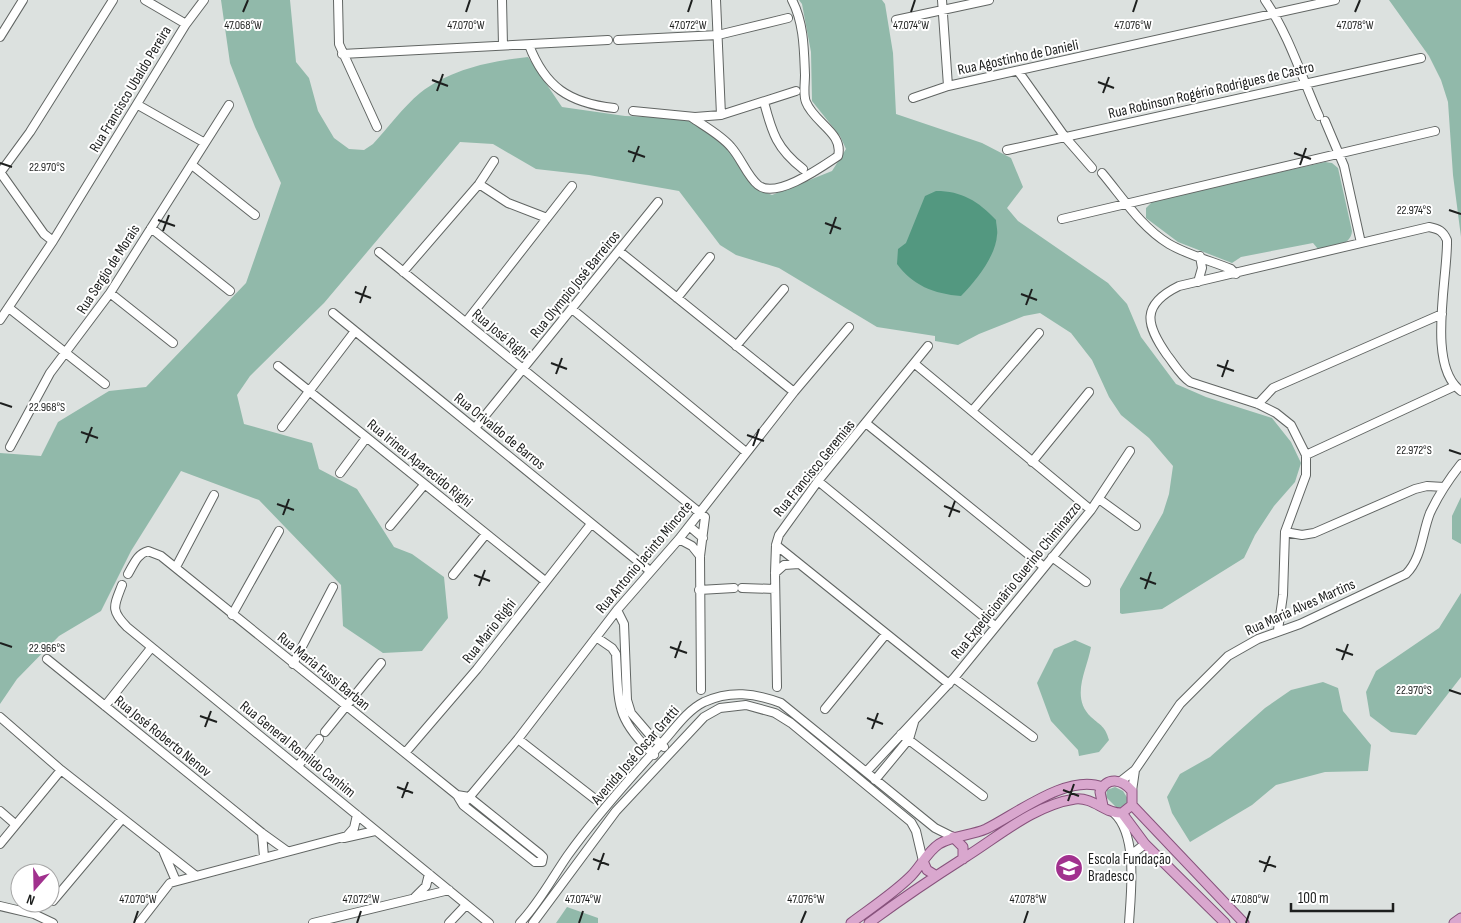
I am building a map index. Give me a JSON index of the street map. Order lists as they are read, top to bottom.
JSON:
{
  "streets": {
    "street": [
      "Rua Agostinho de Danieli",
      "Rua Francisco Ubaldo Pereira",
      "Rua Robinson Rogério Rodrigues de Castro",
      "Rua Sergio de Morais",
      "Rua Olympio José Barreiros",
      "Rua José Righi",
      "Rua Orivaldo de Barros",
      "Rua Irineu Aparecido Righi",
      "Rua Francisco Geremias",
      "Rua Antonio Jacinto Mincote",
      "Rua Expedicionãrio Guerino Chiminazzo",
      "Rua Maria Alves Martins",
      "Rua Mario Righi",
      "Rua Maria Fussi Barban",
      "Rua José Roberto Nenov",
      "Rua General Romildo Canhim",
      "Avenida José Oscar Gratti"
    ]
  },
  "crossings": [
    ["Rua Olympio José Barreiros", "Rua José Righi"],
    ["Rua Olympio José Barreiros", "Rua Orivaldo de Barros"],
    ["Rua José Righi", "Rua Antonio Jacinto Mincote"],
    ["Rua Orivaldo de Barros", "Rua Antonio Jacinto Mincote"],
    ["Rua Orivaldo de Barros", "Rua Mario Righi"],
    ["Rua Irineu Aparecido Righi", "Rua Mario Righi"],
    ["Rua Antonio Jacinto Mincote", "Rua Maria Fussi Barban"],
    ["Rua Expedicionãrio Guerino Chiminazzo", "Avenida José Oscar Gratti"],
    ["Rua Mario Righi", "Rua Maria Fussi Barban"]
  ],
  "places": {
    "school or university": ["Escola Fundação Bradesco"]
  },
  "scale_bar": "100 m",
  "north": "bottom",
  "coordinates": [
    "47.068°W",
    "47.070°W",
    "47.072°W",
    "47.074°W",
    "47.076°W",
    "47.078°W",
    "22.970°S",
    "22.974°S",
    "22.968°S",
    "22.972°S",
    "22.966°S",
    "47.080°W"
  ]
}
